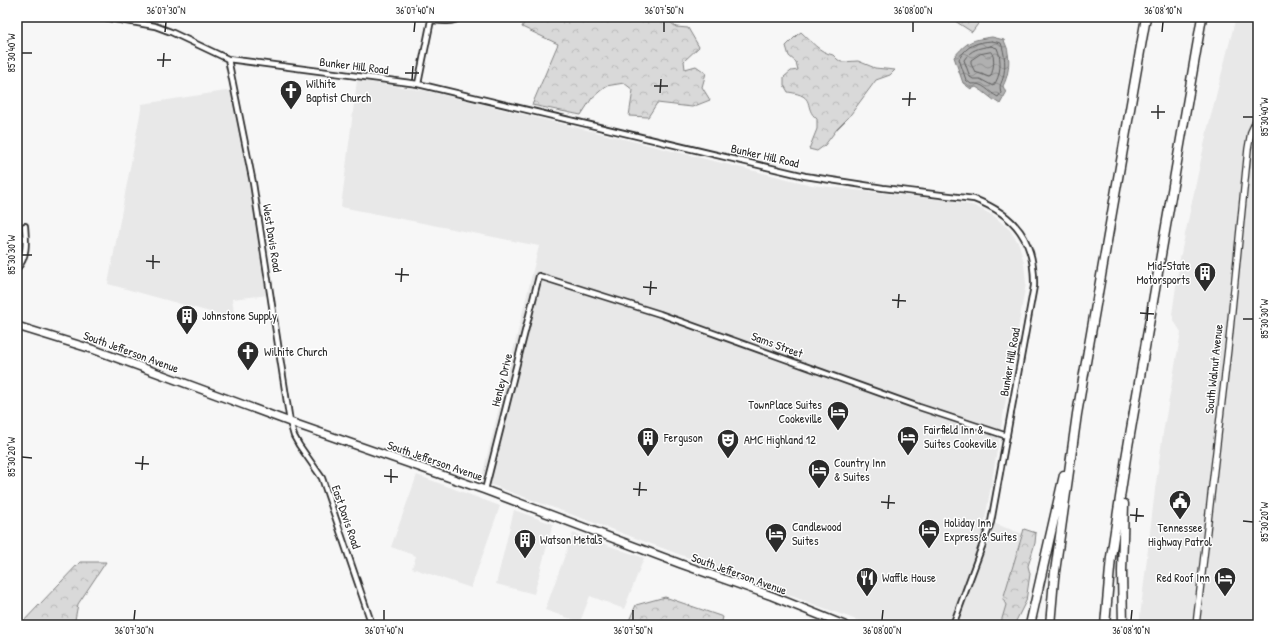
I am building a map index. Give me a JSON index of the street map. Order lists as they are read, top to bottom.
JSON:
{
  "streets": {
    "main road": ["South Jefferson Avenue"],
    "street": [
      "Bunker Hill Road",
      "West Davis Road",
      "Sams Street",
      "South Walnut Avenue",
      "Henley Drive",
      "East Davis Road"
    ]
  },
  "crossings": [
    ["Bunker Hill Road", "West Davis Road"],
    ["Bunker Hill Road", "Sams Street"],
    ["West Davis Road", "South Jefferson Avenue"],
    ["West Davis Road", "East Davis Road"],
    ["Sams Street", "Henley Drive"],
    ["South Jefferson Avenue", "Henley Drive"],
    ["South Jefferson Avenue", "East Davis Road"]
  ],
  "places": {
    "church": ["Wilhite Baptist Church", "Wilhite Church"],
    "building": [
      "Mid-State Motorsports",
      "Johnstone Supply",
      "Ferguson",
      "Watson Metals"
    ],
    "hotel": [
      "TownPlace Suites Cookeville",
      "Fairfield Inn & Suites Cookeville",
      "Country Inn & Suites",
      "Holiday Inn Express & Suites",
      "Candlewood Suites",
      "Red Roof Inn"
    ],
    "theatre": ["AMC Highland 12"],
    "public building": ["Tennessee Highway Patrol"],
    "restaurant": ["Waffle House"]
  },
  "coordinates": [
    "36°07'30\"N",
    "36°07'40\"N",
    "36°07'50\"N",
    "36°08'00\"N",
    "36°08'10\"N",
    "85°30'40\"W",
    "85°30'30\"W",
    "85°30'20\"W"
  ]
}
